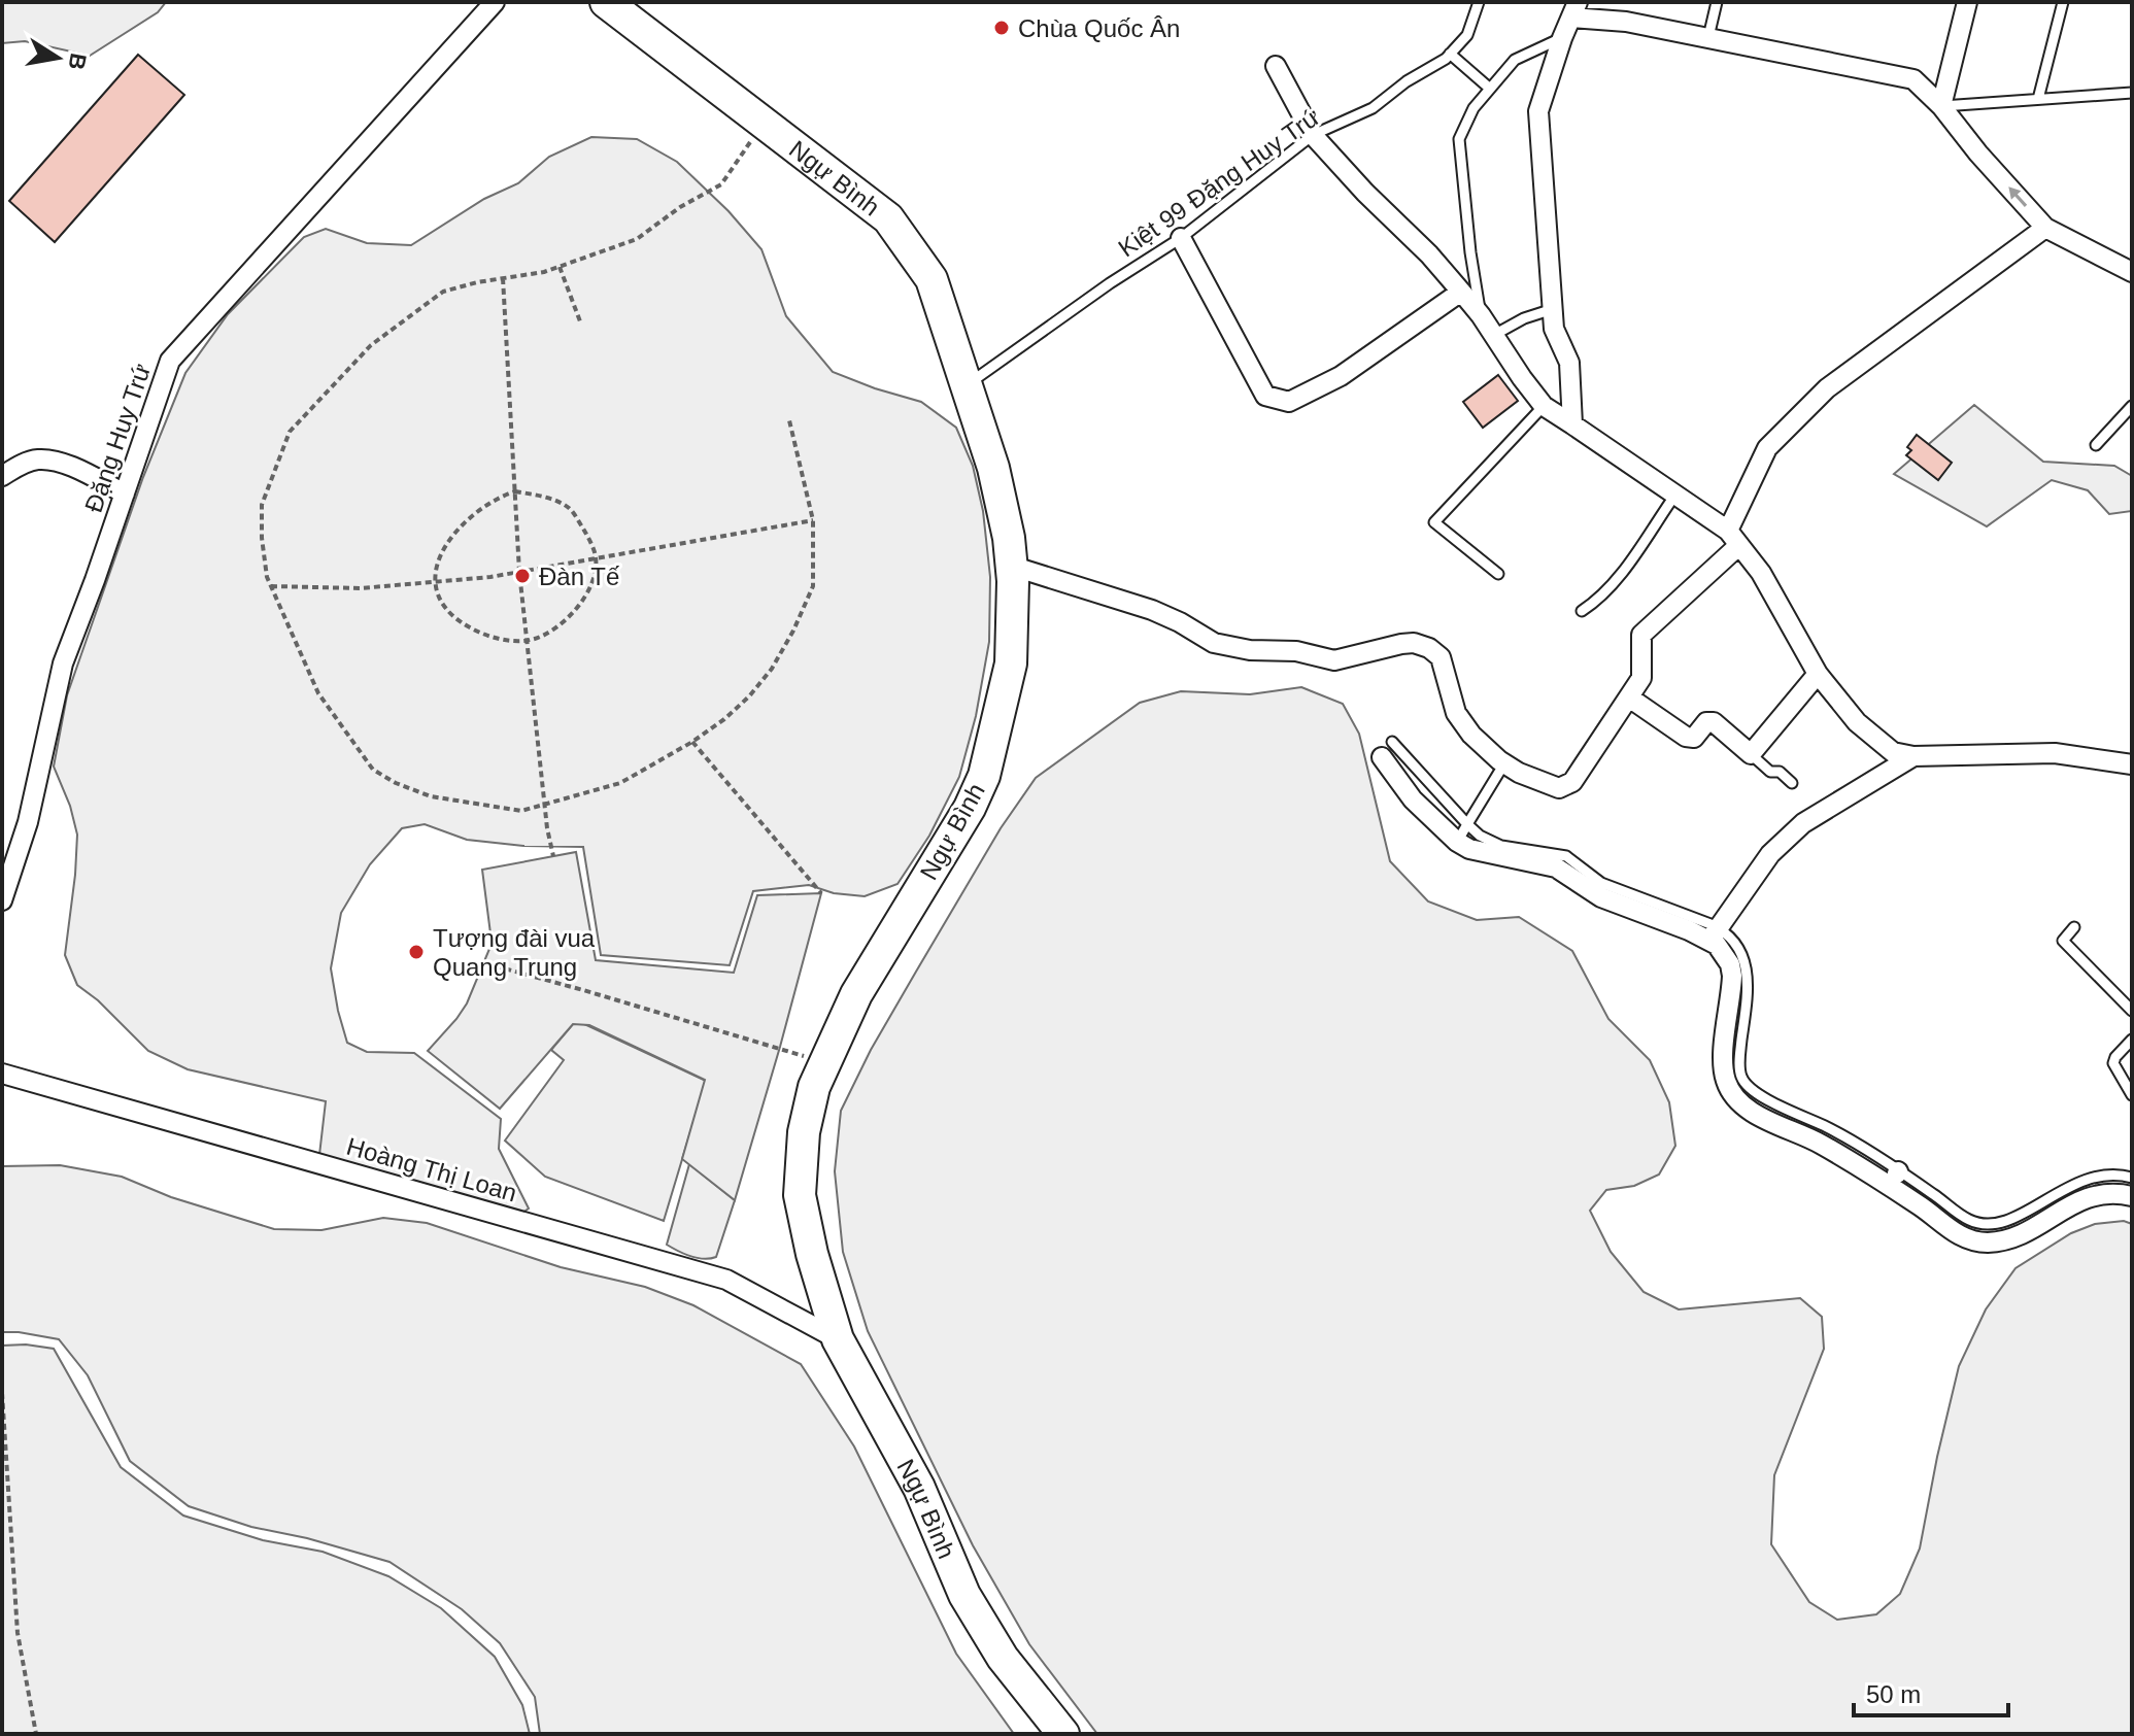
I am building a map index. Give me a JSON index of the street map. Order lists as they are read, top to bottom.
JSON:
{
  "streets": {
    "highway": ["Ngự Bình"],
    "street": ["Đặng Huy Trứ", "Hoàng Thị Loan"],
    "lane": ["Kiệt 99 Đặng Huy Trứ"]
  },
  "crossings": [
    ["Ngự Bình", "Kiệt 99 Đặng Huy Trứ"],
    ["Ngự Bình", "Hoàng Thị Loan"]
  ],
  "places": ["Chùa Quốc Ân", "Đàn Tế", "Tượng đài vua Quang Trung"],
  "scale_bar": "50 m",
  "north": "right"
}
